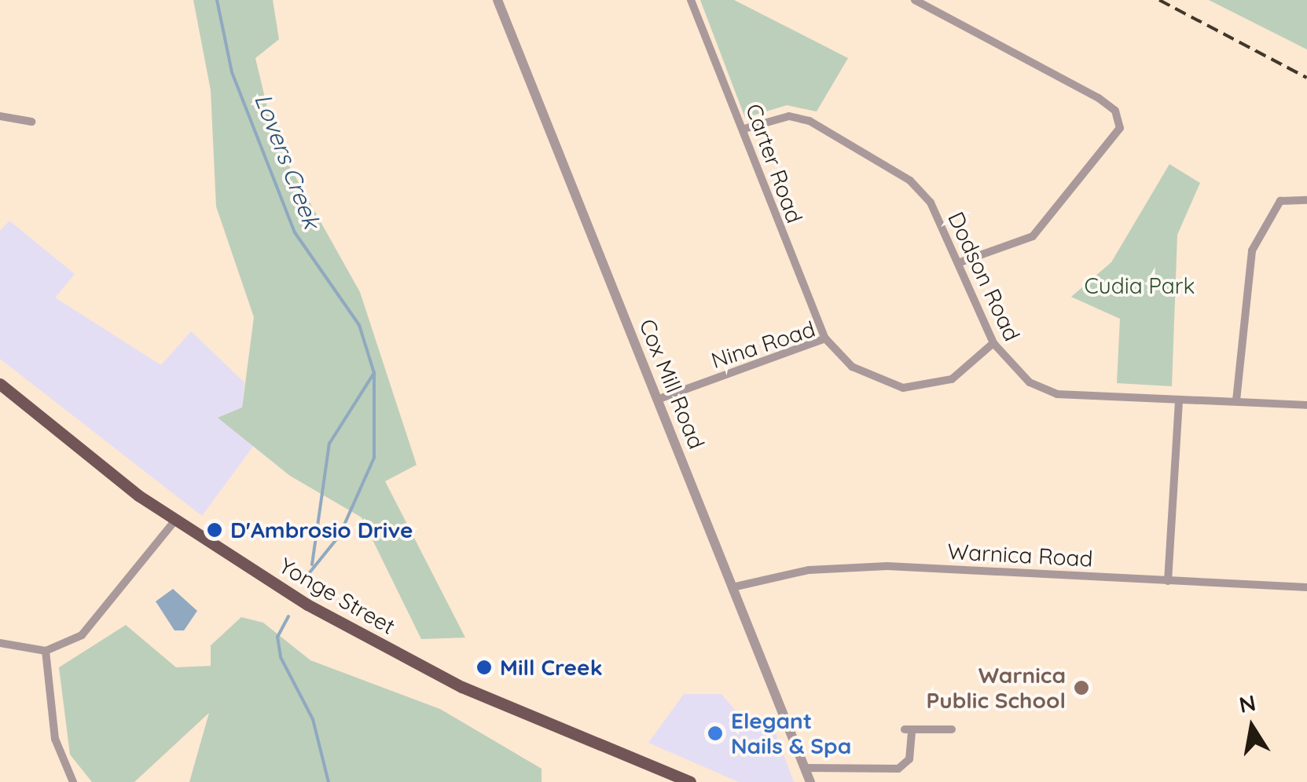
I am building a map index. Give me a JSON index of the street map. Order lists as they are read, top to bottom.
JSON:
{
  "streets": {
    "main road": ["Yonge Street"],
    "street": [
      "Carter Road",
      "Dodson Road",
      "Nina Road",
      "Cox Mill Road",
      "Warnica Road"
    ]
  },
  "crossings": [
    ["Carter Road", "Dodson Road"],
    ["Carter Road", "Nina Road"],
    ["Dodson Road", "Nina Road"],
    ["Nina Road", "Cox Mill Road"],
    ["Cox Mill Road", "Warnica Road"]
  ],
  "water": ["Lovers Creek"],
  "parks": ["Cudia Park"],
  "places": [
    "D'Ambrosio Drive",
    "Mill Creek",
    "Warnica Public School",
    "Elegant Nails & Spa"
  ],
  "north": "top"
}
